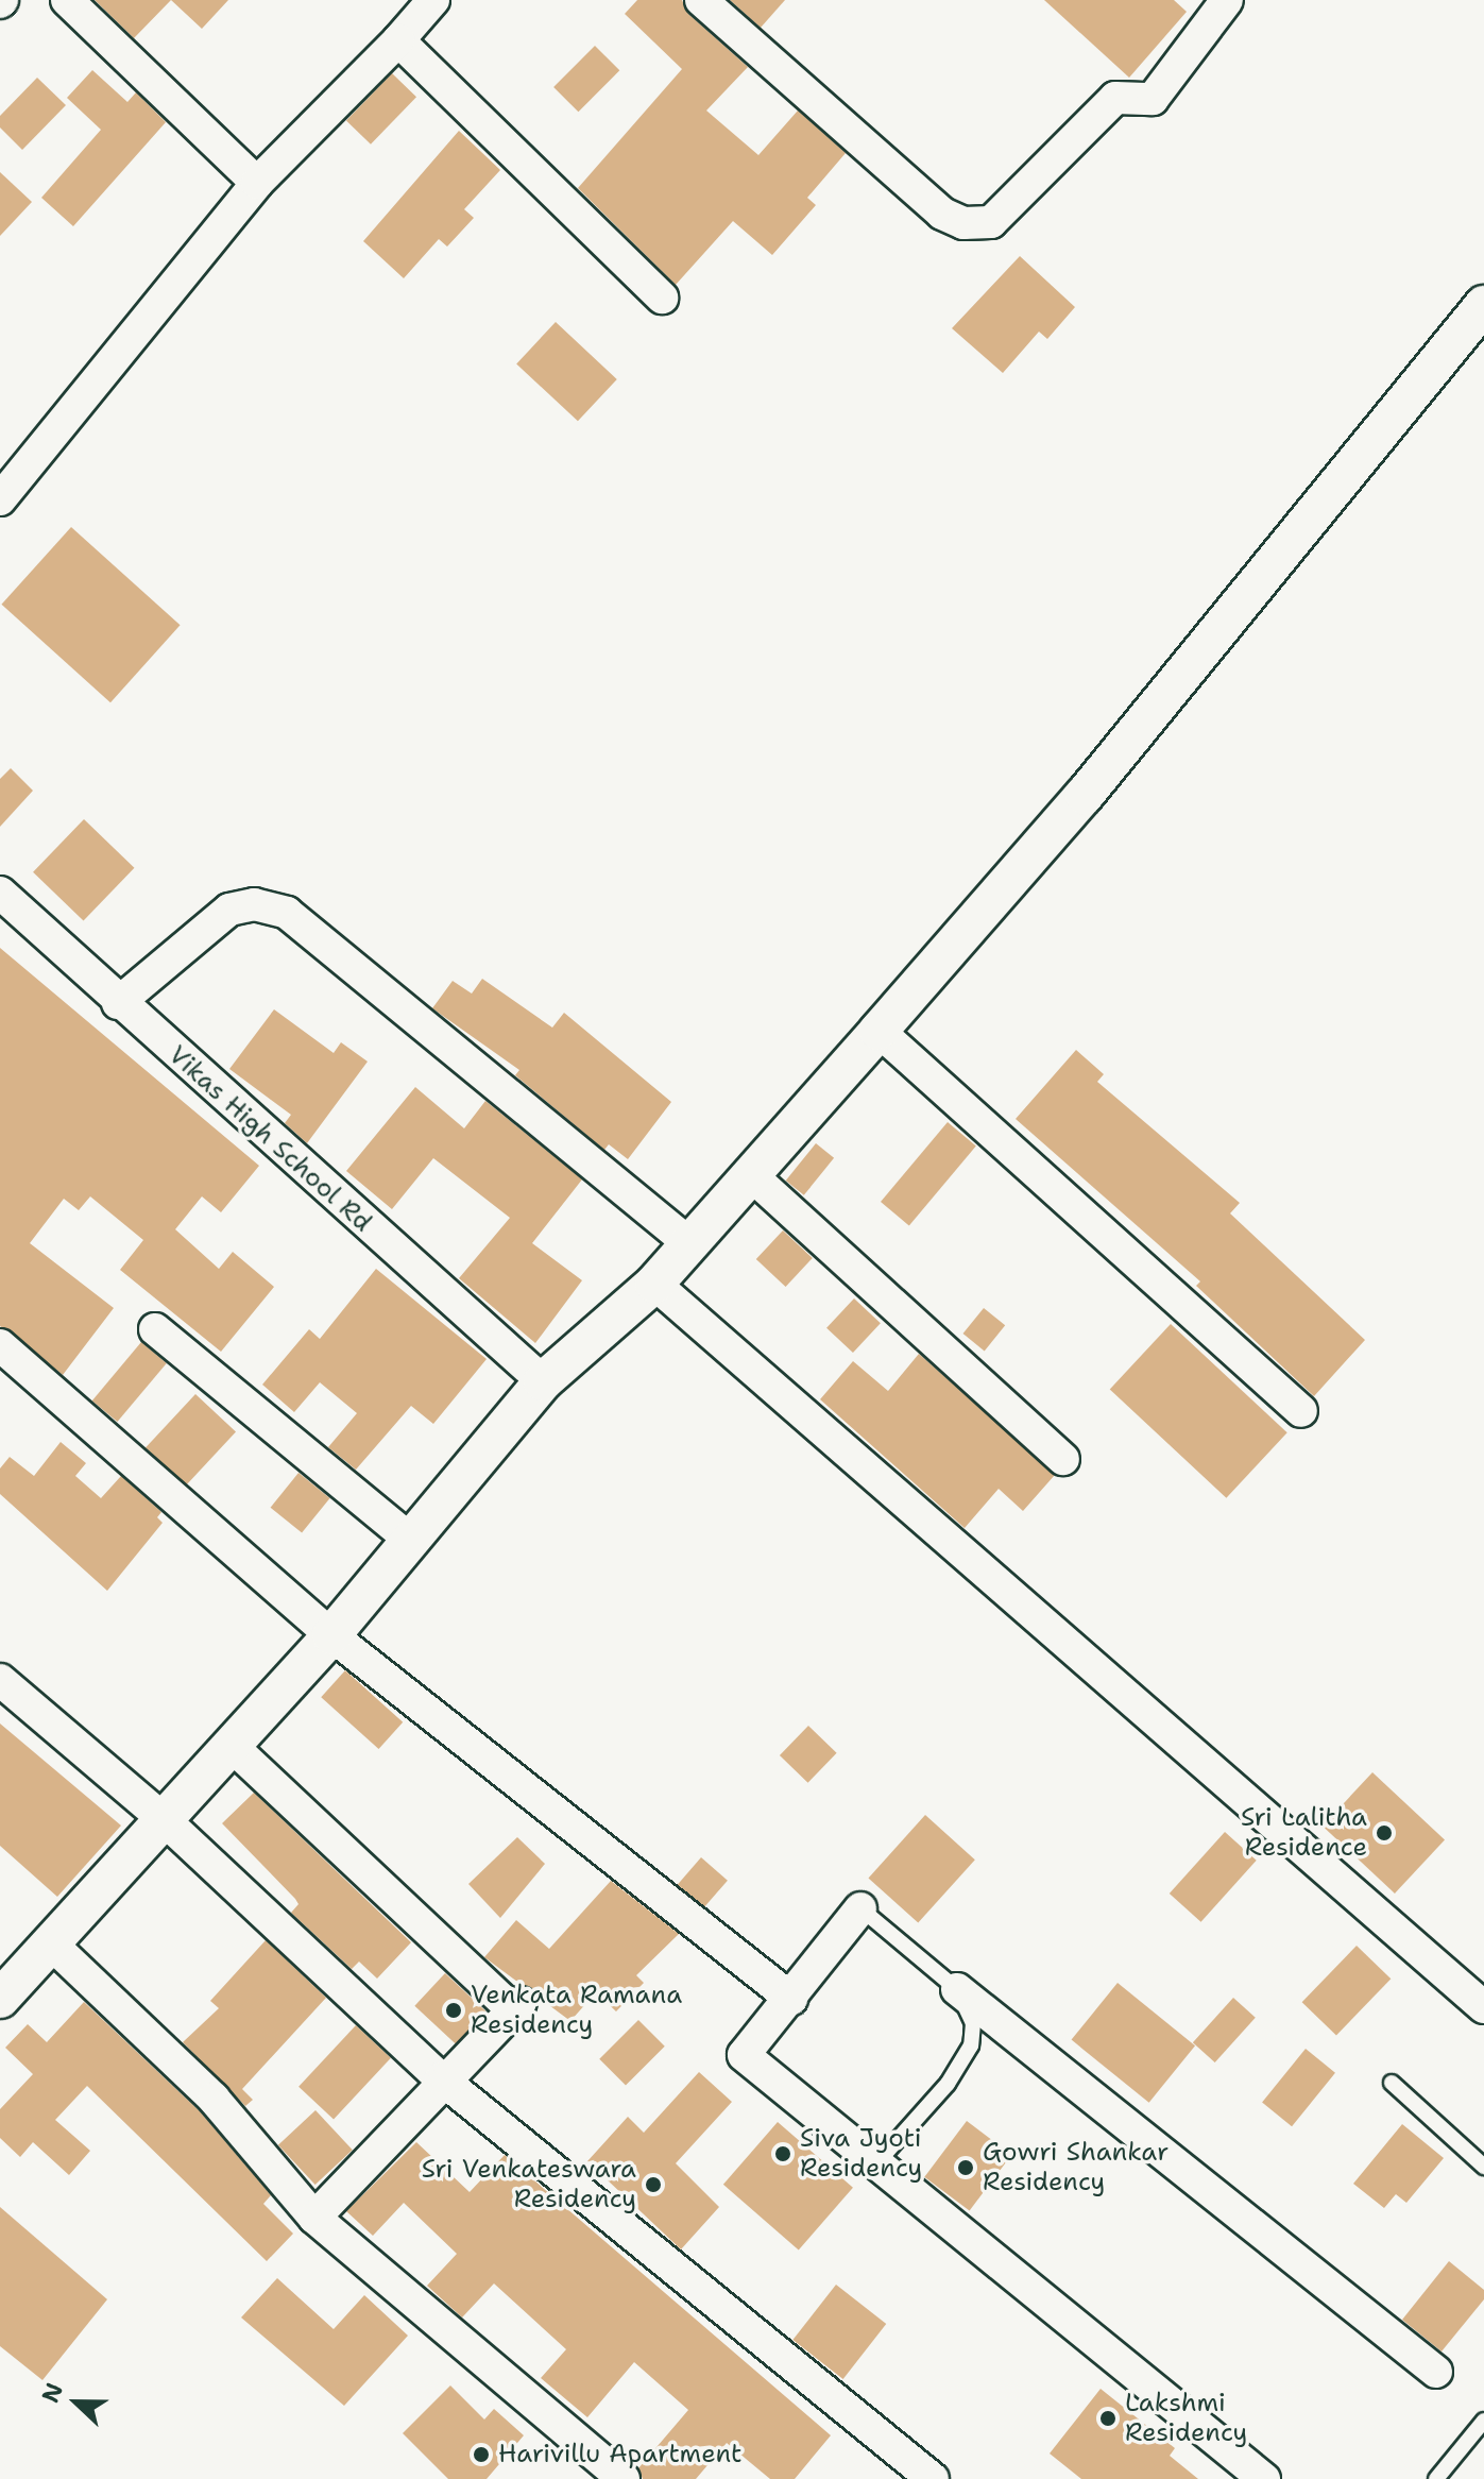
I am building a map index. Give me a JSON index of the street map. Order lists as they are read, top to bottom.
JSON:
{
  "streets": {
    "street": ["Vikas High School Rd"]
  },
  "places": [
    "Sri Lalitha Residence",
    "Venkata Ramana Residency",
    "Siva Jyoti Residency",
    "Gowri Shankar Residency",
    "Sri Venkateswara Residency",
    "Lakshmi Residency",
    "Harivillu Apartment"
  ],
  "north": "left"
}
